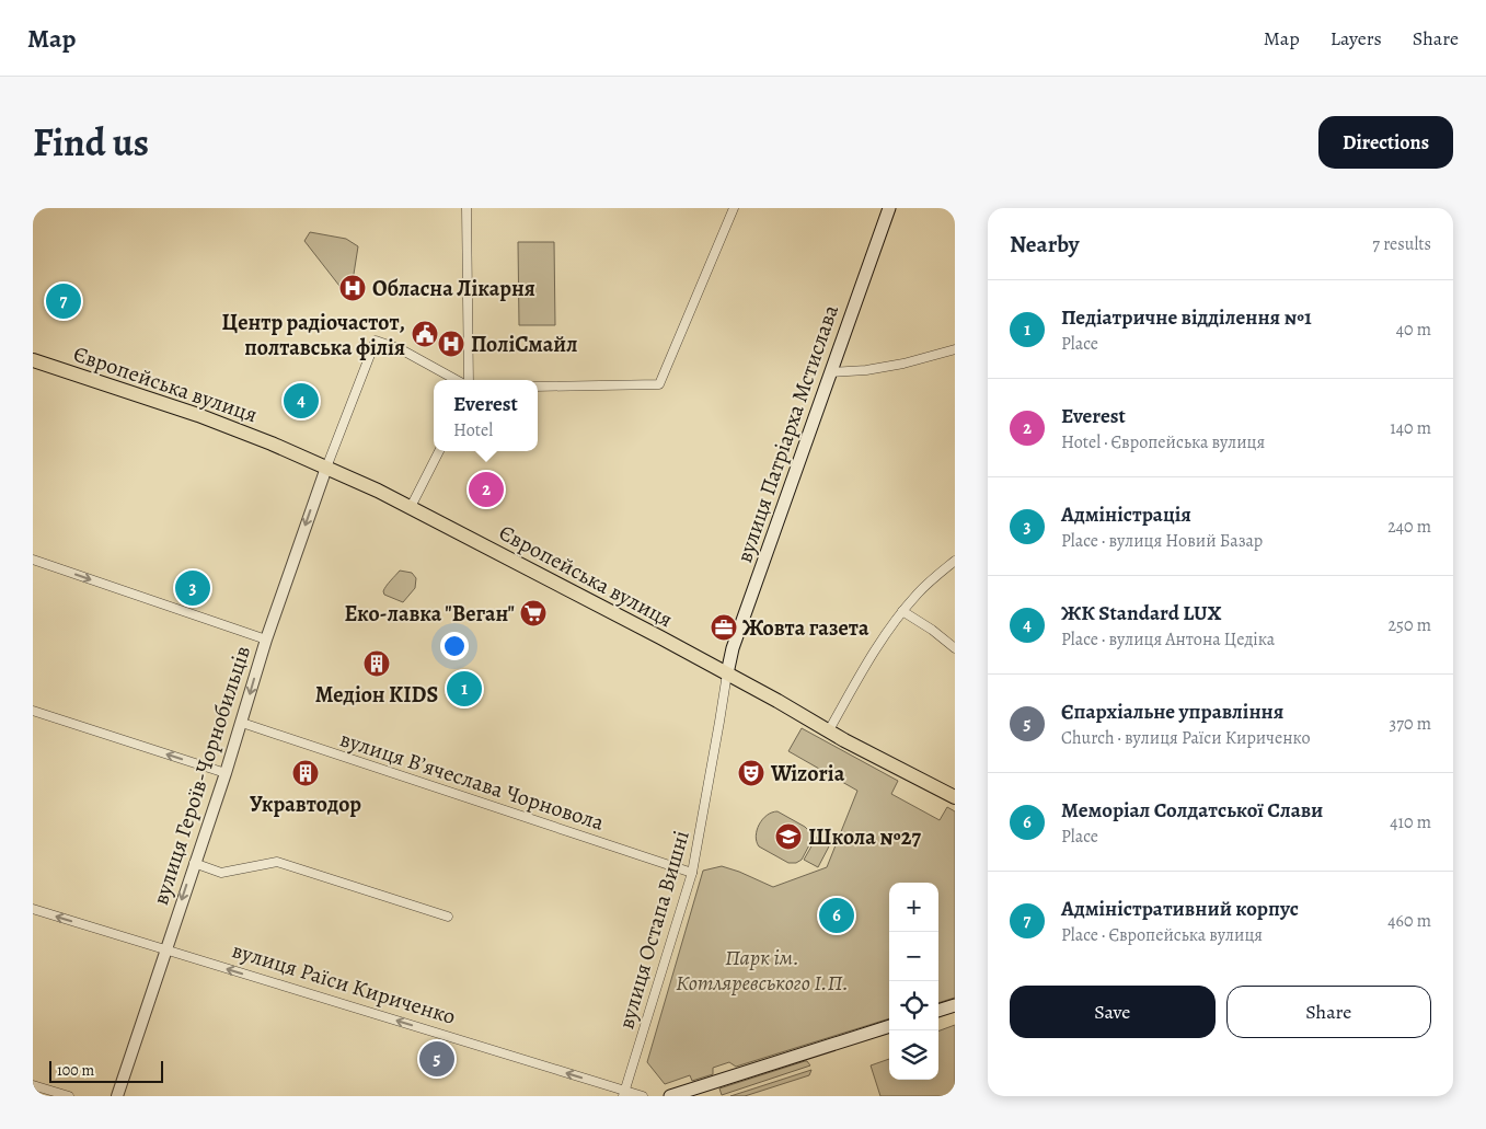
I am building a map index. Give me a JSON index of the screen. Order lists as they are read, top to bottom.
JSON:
{
  "streets": {
    "main road": ["Європейська вулиця", "вулиця Патріарха Мстислава"],
    "street": [
      "вулиця Героїв-Чорнобильців",
      "вулиця Вʼячеслава Чорновола",
      "вулиця Остапа Вишні",
      "вулиця Раїси Кириченко"
    ]
  },
  "crossings": [
    ["Європейська вулиця", "вулиця Патріарха Мстислава"],
    ["Європейська вулиця", "вулиця Героїв-Чорнобильців"],
    ["Європейська вулиця", "вулиця Остапа Вишні"],
    ["вулиця Патріарха Мстислава", "вулиця Остапа Вишні"],
    ["вулиця Героїв-Чорнобильців", "вулиця Вʼячеслава Чорновола"],
    ["вулиця Героїв-Чорнобильців", "вулиця Раїси Кириченко"],
    ["вулиця Вʼячеслава Чорновола", "вулиця Остапа Вишні"],
    ["вулиця Остапа Вишні", "вулиця Раїси Кириченко"]
  ],
  "one_way": ["вулиця Героїв-Чорнобильців", "вулиця Раїси Кириченко"],
  "parks": ["Парк ім. Котляревського І.П."],
  "places": {
    "hospital": ["Обласна Лікарня", "ПоліСмайл"],
    "public building": ["Центр радіочастот, полтавська філія"],
    "supermarket": ["Еко-лавка \"Веган\""],
    "office": ["Жовта газета"],
    "building": ["Медіон KIDS", "Укравтодор"],
    "theatre": ["Wizoria"],
    "school or university": ["Школа №27"]
  },
  "scale_bar": "100 m",
  "page": {
    "header": "Map",
    "nav": ["Map", "Layers", "Share"],
    "title": "Find us",
    "buttons": [
      "Directions",
      ["Save", "Share"]
    ],
    "heading": ["Nearby", "7 results"],
    "list": [
      {
        "mark": "1",
        "name": "Педіатричне відділення №1",
        "note": "Place",
        "value": "40 m"
      },
      {
        "mark": "2",
        "name": "Everest",
        "note": "Hotel · Європейська вулиця",
        "value": "140 m"
      },
      {
        "mark": "3",
        "name": "Адміністрація",
        "note": "Place · вулиця Новий Базар",
        "value": "240 m"
      },
      {
        "mark": "4",
        "name": "ЖК Standard LUX",
        "note": "Place · вулиця Антона Цедіка",
        "value": "250 m"
      },
      {
        "mark": "5",
        "name": "Єпархіальне управління",
        "note": "Church · вулиця Раїси Кириченко",
        "value": "370 m"
      },
      {
        "mark": "6",
        "name": "Меморіал Солдатської Слави",
        "note": "Place",
        "value": "410 m"
      },
      {
        "mark": "7",
        "name": "Адміністративний корпус",
        "note": "Place · Європейська вулиця",
        "value": "460 m"
      }
    ],
    "pins": [
      "7",
      "4",
      "2",
      "3",
      "1",
      "6",
      "5"
    ],
    "popup": ["Everest", "Hotel"],
    "map_buttons": ["+", "−"],
    "scale": "100 m"
  }
}
